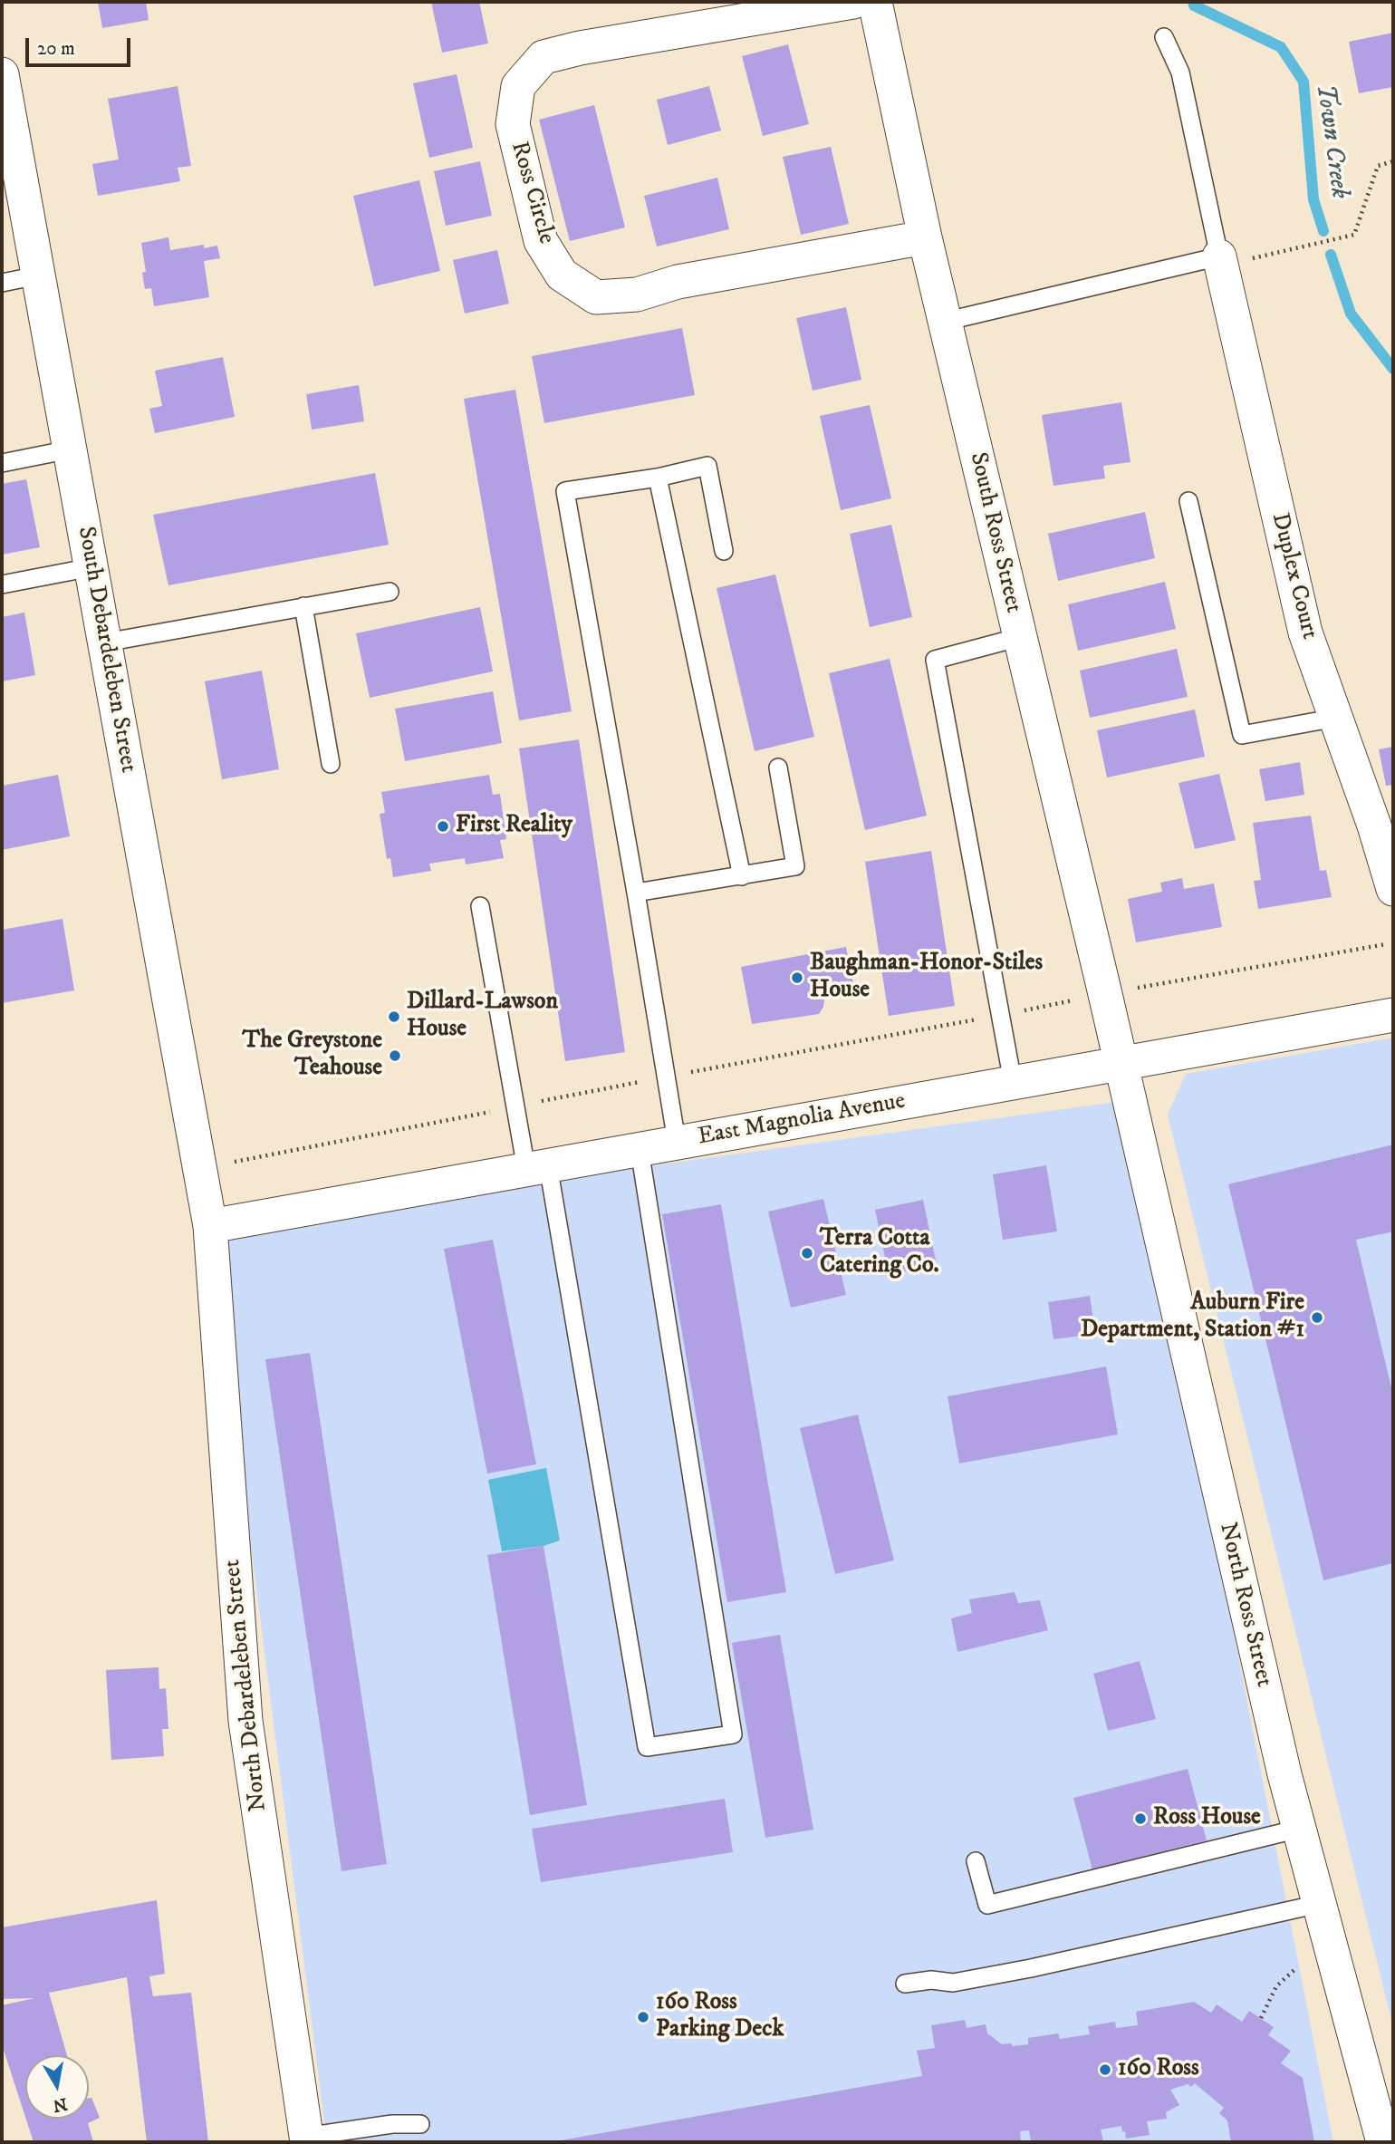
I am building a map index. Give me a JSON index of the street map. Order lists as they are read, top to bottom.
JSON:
{
  "streets": {
    "street": [
      "Ross Circle",
      "South Ross Street",
      "Duplex Court",
      "South Debardeleben Street",
      "East Magnolia Avenue",
      "North Ross Street",
      "North Debardeleben Street"
    ]
  },
  "crossings": [
    ["Ross Circle", "South Ross Street"],
    ["South Ross Street", "East Magnolia Avenue"],
    ["South Ross Street", "North Ross Street"],
    ["South Debardeleben Street", "East Magnolia Avenue"],
    ["South Debardeleben Street", "North Debardeleben Street"],
    ["East Magnolia Avenue", "North Ross Street"],
    ["East Magnolia Avenue", "North Debardeleben Street"]
  ],
  "water": ["Town Creek"],
  "places": [
    "First Reality",
    "Baughman-Honor-Stiles House",
    "Dillard-Lawson House",
    "The Greystone Teahouse",
    "Terra Cotta Catering Co.",
    "Auburn Fire Department, Station #1",
    "Ross House",
    "160 Ross Parking Deck",
    "160 Ross"
  ],
  "scale_bar": "20 m",
  "north": "bottom"
}
